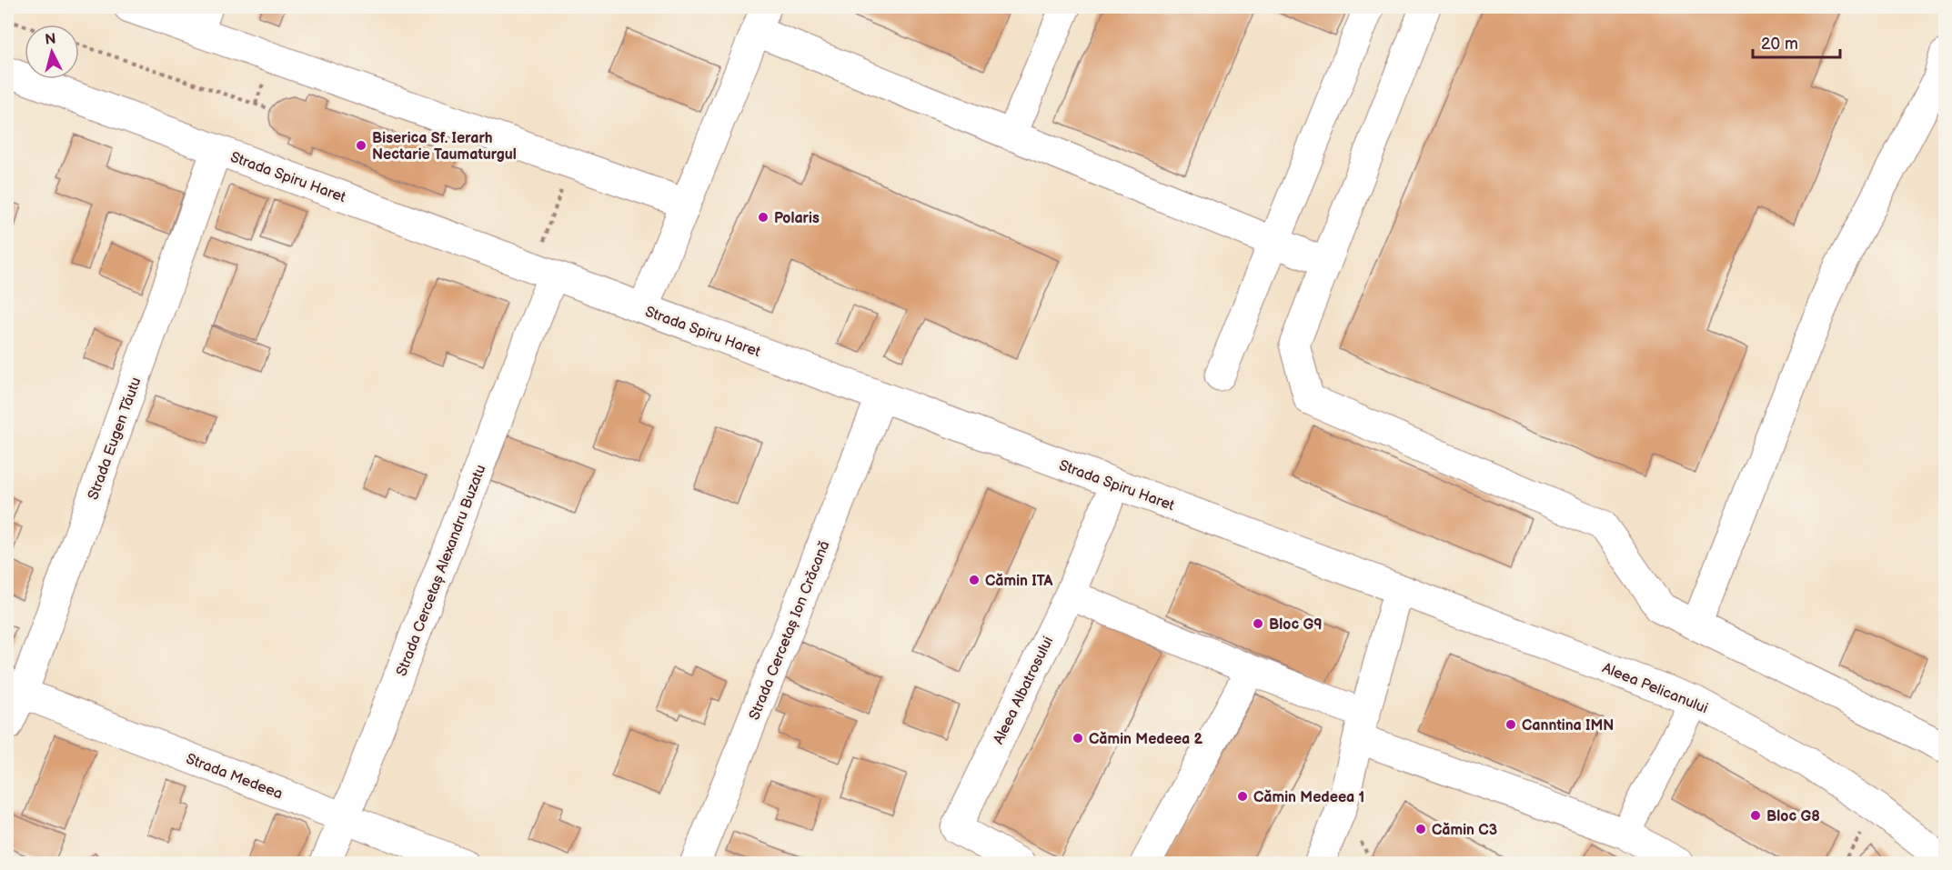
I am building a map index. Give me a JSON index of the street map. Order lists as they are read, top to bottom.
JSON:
{
  "streets": {
    "street": [
      "Strada Spiru Haret",
      "Strada Eugen Tăutu",
      "Strada Cercetaș Alexandru Buzatu",
      "Strada Cercetaș Ion Crăcană",
      "Aleea Pelicanului",
      "Aleea Albatrosului",
      "Strada Medeea"
    ]
  },
  "crossings": [
    ["Strada Spiru Haret", "Strada Eugen Tăutu"],
    ["Strada Spiru Haret", "Strada Cercetaș Alexandru Buzatu"],
    ["Strada Spiru Haret", "Strada Cercetaș Ion Crăcană"],
    ["Strada Spiru Haret", "Aleea Pelicanului"],
    ["Strada Spiru Haret", "Aleea Albatrosului"],
    ["Strada Eugen Tăutu", "Strada Medeea"],
    ["Strada Cercetaș Alexandru Buzatu", "Strada Medeea"]
  ],
  "places": [
    "Biserica Sf. Ierarh Nectarie Taumaturgul",
    "Polaris",
    "Cămin ITA",
    "Bloc G9",
    "Canntina IMN",
    "Cămin Medeea 2",
    "Cămin Medeea 1",
    "Bloc G8",
    "Cămin C3"
  ],
  "scale_bar": "20 m",
  "north": "top"
}
